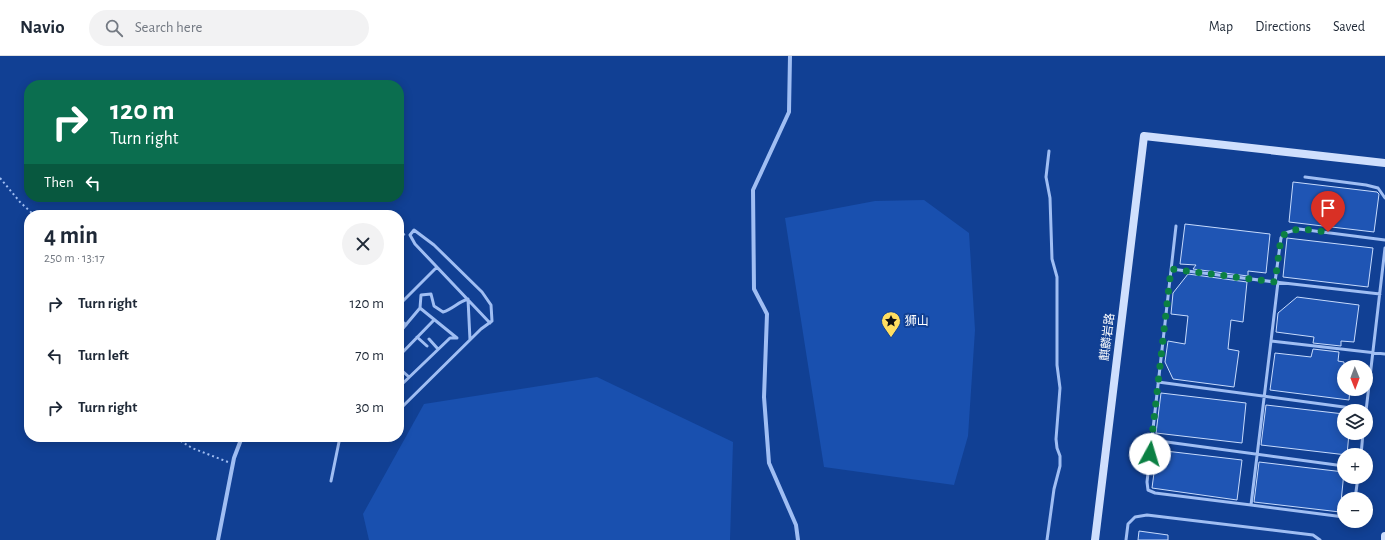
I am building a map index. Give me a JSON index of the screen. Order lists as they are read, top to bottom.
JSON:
{
  "streets": {
    "main road": ["麒麟岩路"]
  },
  "places": {
    "place": ["狮山"]
  },
  "north": "bottom",
  "page": {
    "header": "Navio",
    "search": "Search here",
    "nav": ["Map", "Directions", "Saved"],
    "turn": ["120 m", "Turn right"],
    "then": "Then",
    "heading": ["4 min", "250 m · 13:17"],
    "list": [
      {
        "name": "Turn right",
        "value": "120 m"
      },
      {
        "name": "Turn left",
        "value": "70 m"
      },
      {
        "name": "Turn right",
        "value": "30 m"
      }
    ],
    "map_buttons": ["+", "−"]
  }
}
